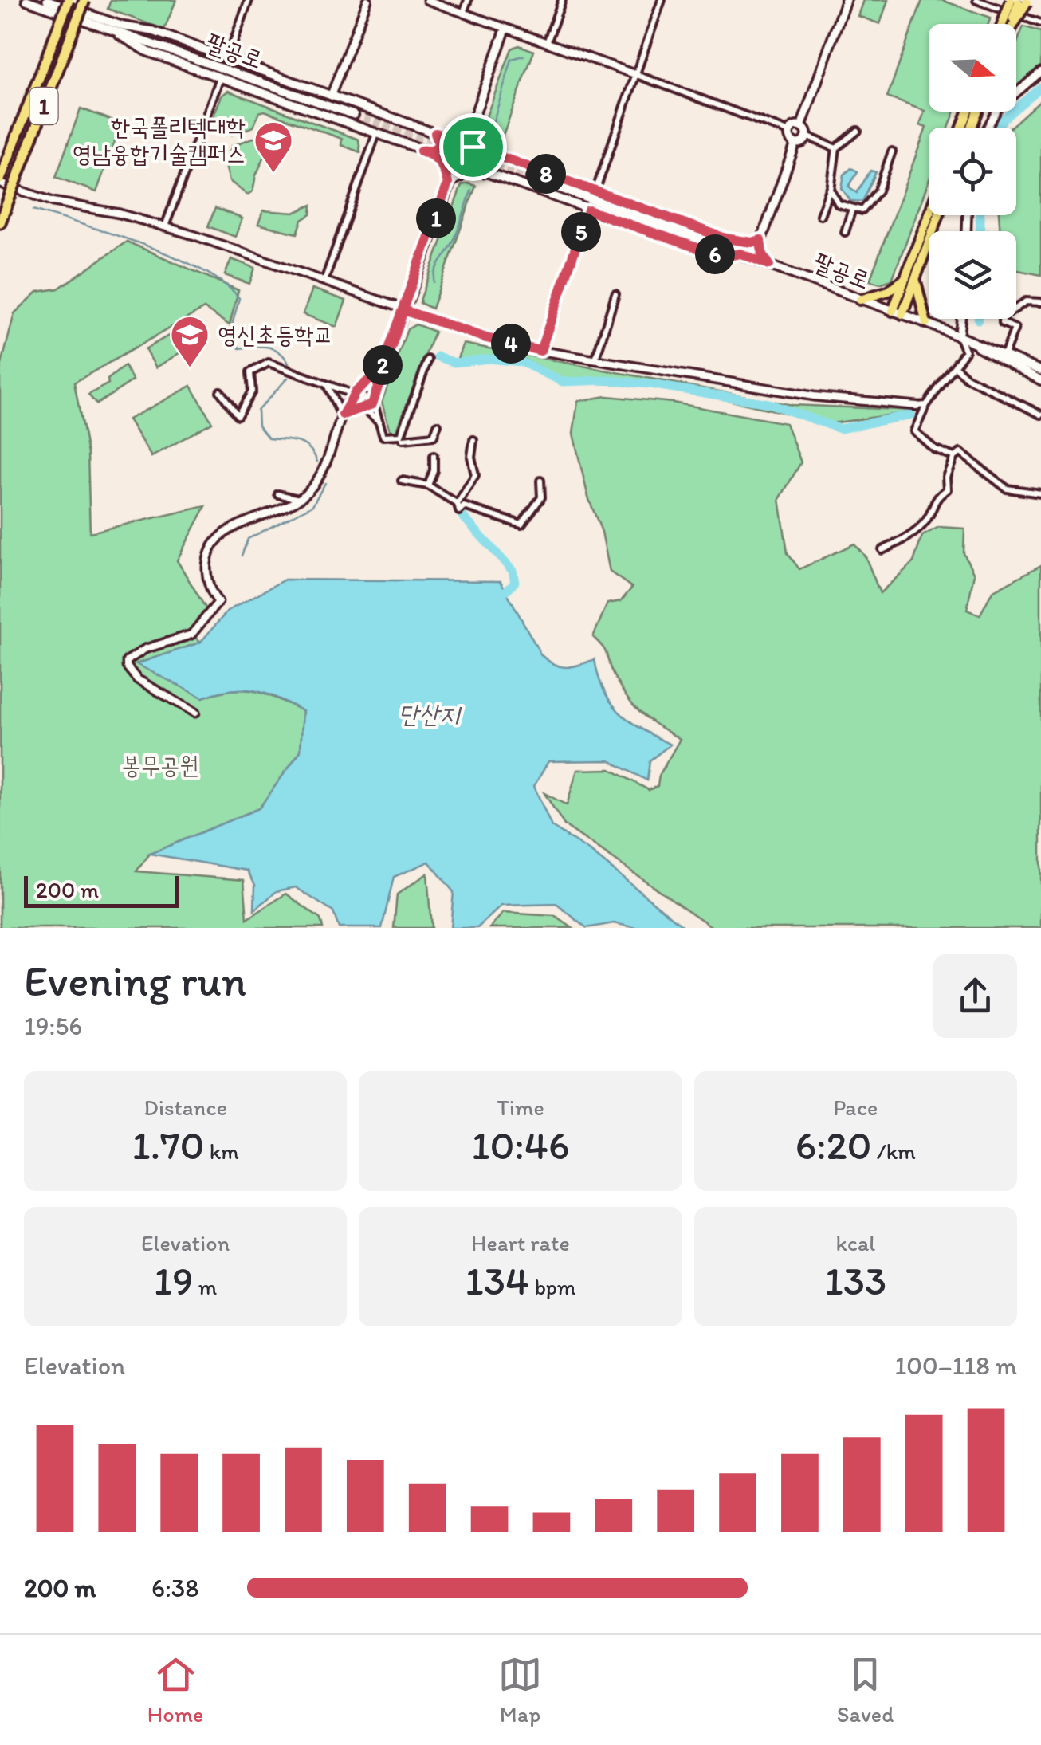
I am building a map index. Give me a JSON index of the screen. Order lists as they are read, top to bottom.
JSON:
{
  "streets": {
    "highway": ["1"],
    "main road": ["팔공로"]
  },
  "water": ["단산지"],
  "parks": ["봉무공원"],
  "places": {
    "school or university": ["한국폴리텍대학 영남융합기술캠퍼스", "영신초등학교"]
  },
  "scale_bar": "200 m",
  "north": "right",
  "page": {
    "pins": [
      "8",
      "1",
      "5",
      "6",
      "4",
      "2"
    ],
    "scale": "200 m",
    "heading": ["Evening run", "19:56"],
    "stats": [
      ["Distance", "1.70 km"],
      ["Time", "10:46"],
      ["Pace", "6:20 /km"],
      ["Elevation", "19 m"],
      ["Heart rate", "134 bpm"],
      ["kcal", "133"]
    ],
    "chart": ["Elevation", "100–118 m"],
    "list": [
      {
        "name": "200 m",
        "note": "6:38"
      }
    ],
    "tabs": ["Home", "Map", "Saved"]
  }
}
